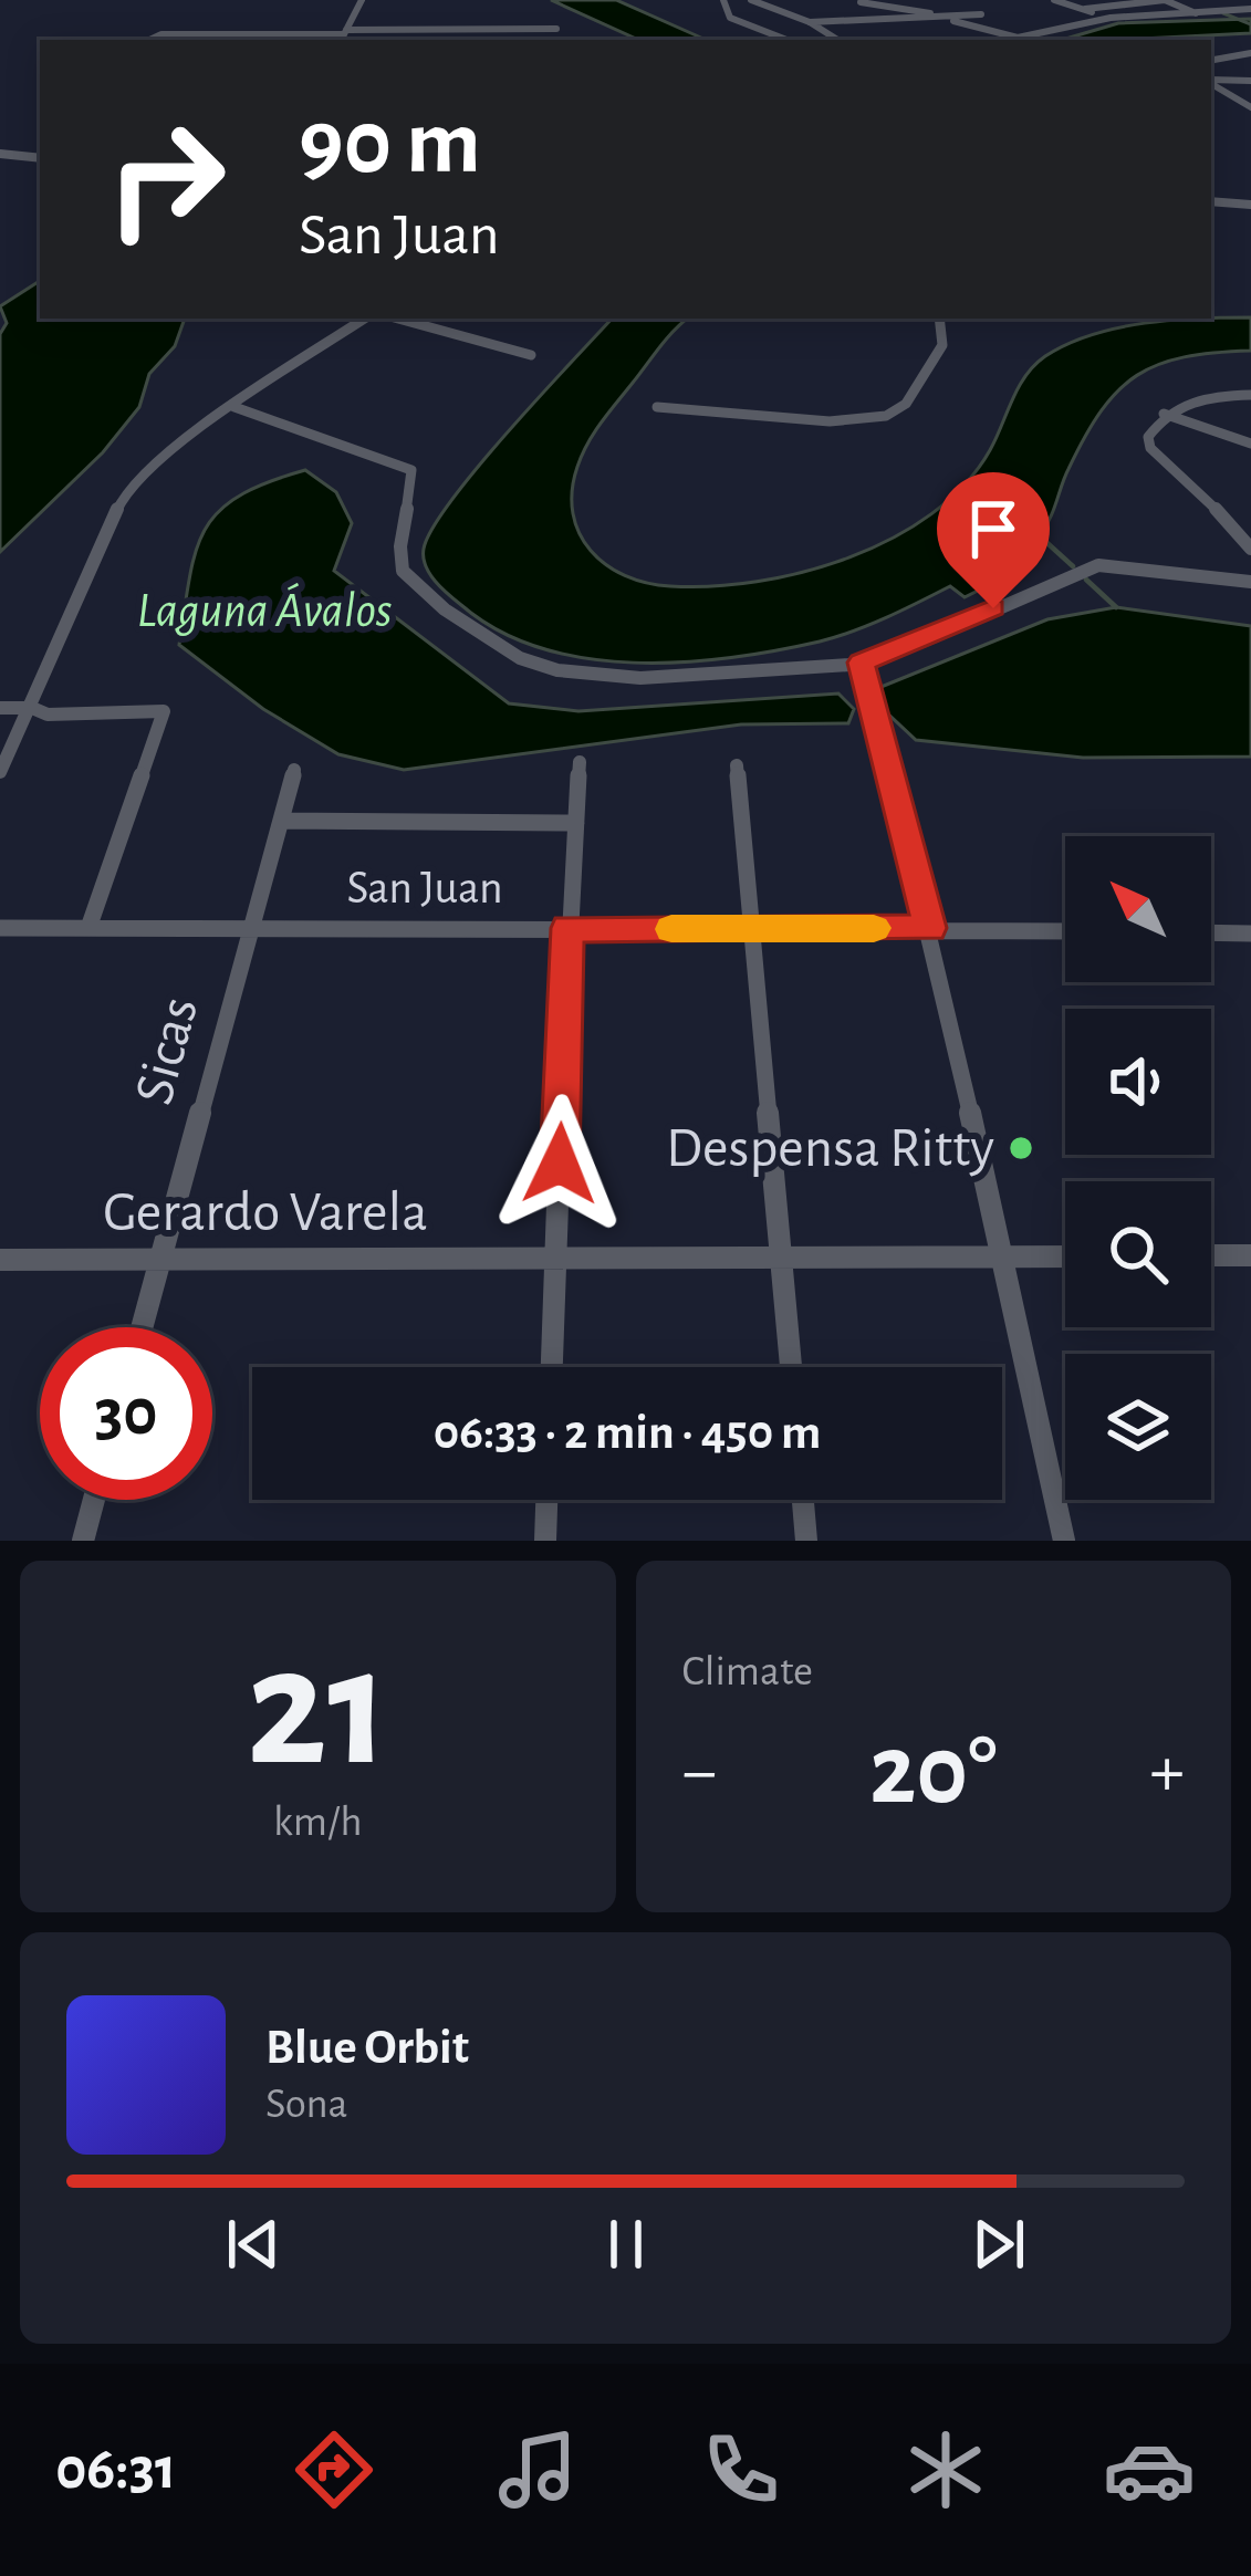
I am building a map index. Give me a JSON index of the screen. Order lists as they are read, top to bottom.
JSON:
{
  "streets": {
    "street": ["San Juan", "Sicas", "Gerardo Varela"]
  },
  "crossings": [
    ["San Juan", "Sicas"],
    ["Sicas", "Gerardo Varela"]
  ],
  "water": ["Laguna Ávalos"],
  "places": ["Despensa Ritty"],
  "north": "top left",
  "page": {
    "turn": ["90 m", "San Juan"],
    "limit": "30",
    "trip": "06:33 · 2 min · 450 m",
    "tile": [
      ["21", "km/h"],
      "Climate"
    ],
    "heat": ["−", "20°", "+"],
    "song": ["Blue Orbit", "Sona"],
    "tabs": "06:31"
  }
}
